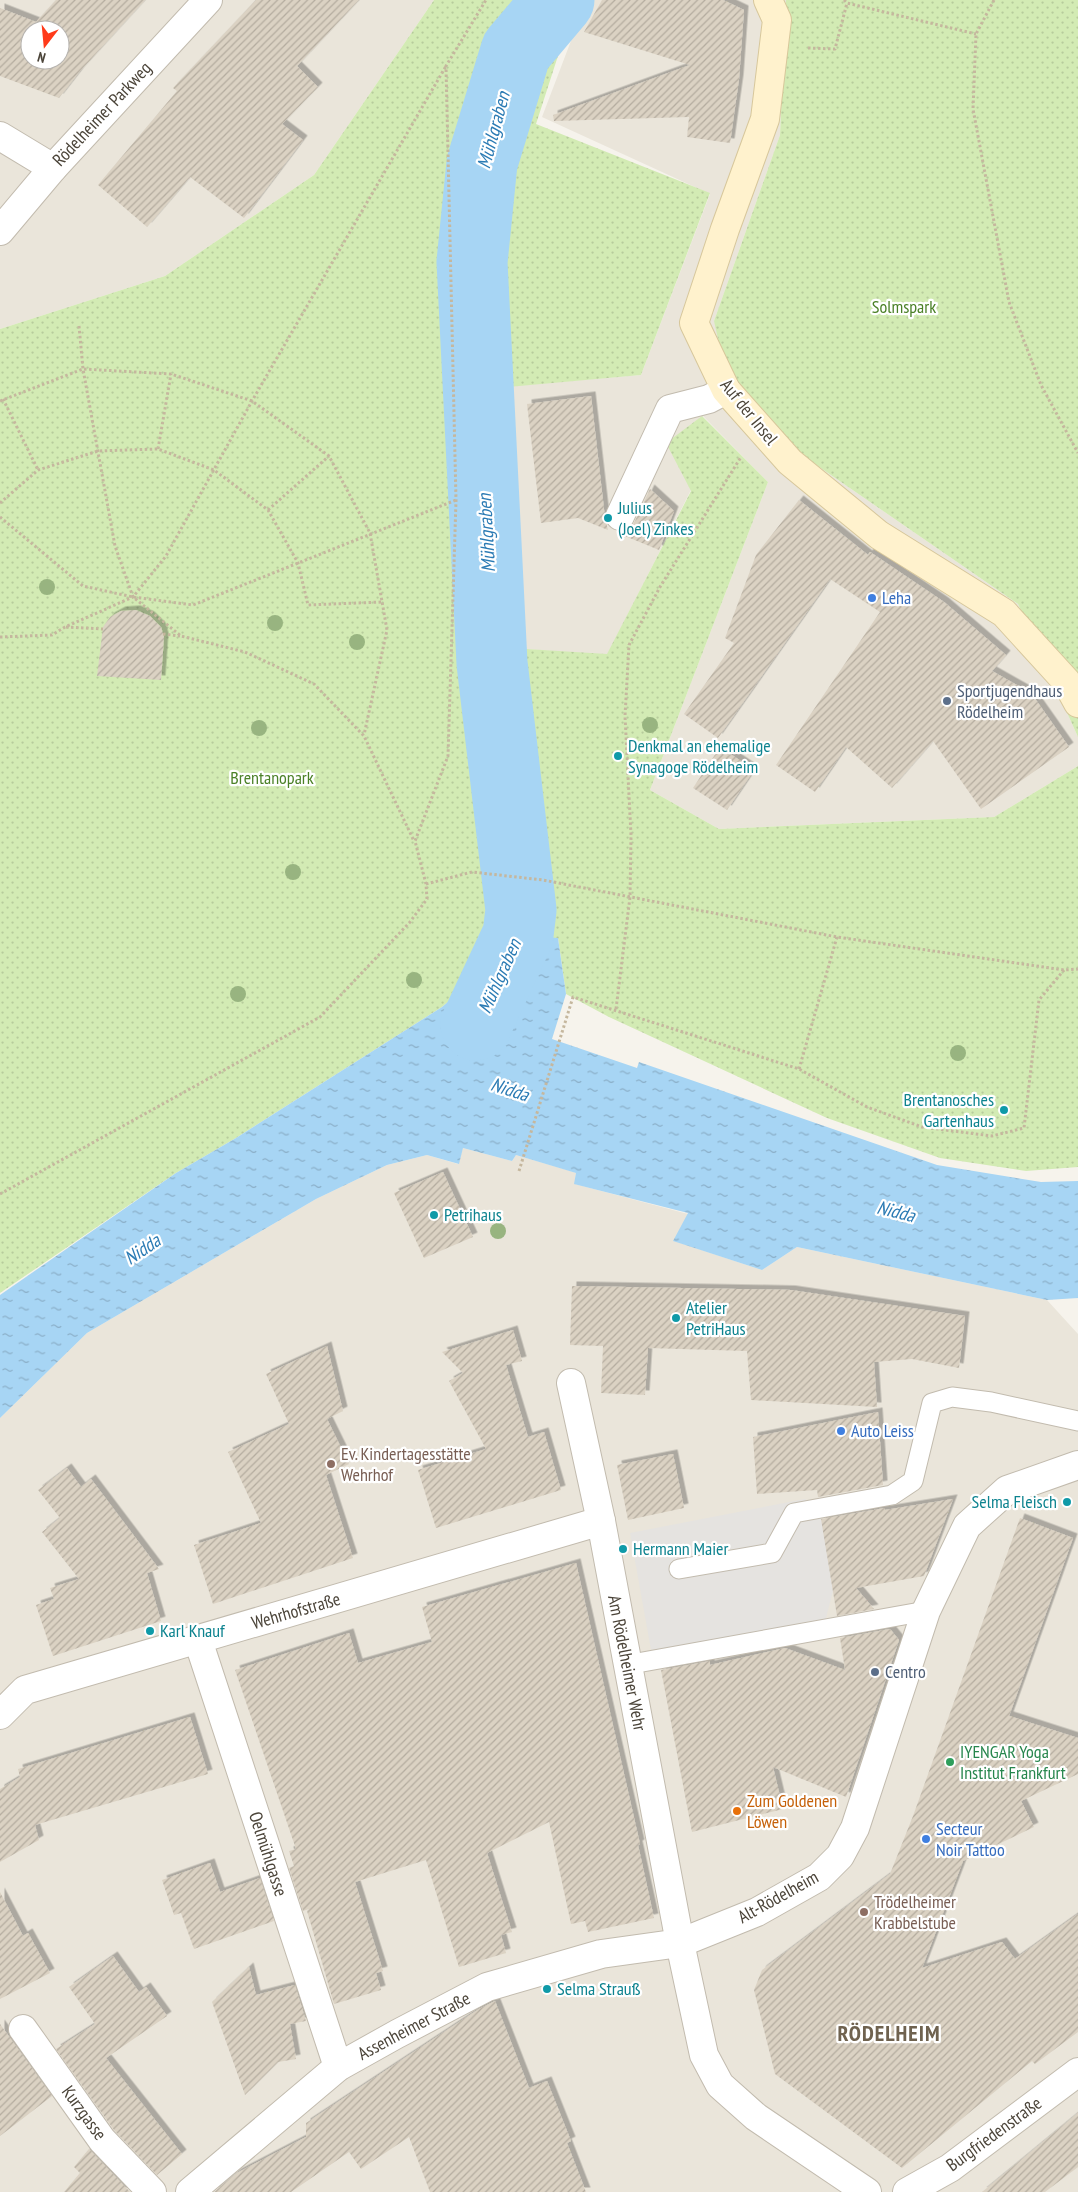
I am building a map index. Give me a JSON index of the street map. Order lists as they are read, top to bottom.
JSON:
{
  "streets": {
    "main road": ["Auf der Insel"],
    "street": [
      "Rödelheimer Parkweg",
      "Wehrhofstraße",
      "Am Rödelheimer Wehr",
      "Oelmühlgasse",
      "Alt-Rödelheim",
      "Assenheimer Straße",
      "Kurzgasse",
      "Burgfriedenstraße"
    ]
  },
  "crossings": [
    ["Wehrhofstraße", "Am Rödelheimer Wehr"],
    ["Wehrhofstraße", "Oelmühlgasse"],
    ["Am Rödelheimer Wehr", "Alt-Rödelheim"],
    ["Am Rödelheimer Wehr", "Assenheimer Straße"],
    ["Oelmühlgasse", "Assenheimer Straße"],
    ["Alt-Rödelheim", "Assenheimer Straße"]
  ],
  "districts": ["RÖDELHEIM"],
  "water": ["Mühlgraben", "Nidda"],
  "parks": ["Solmspark", "Brentanopark"],
  "places": [
    "Julius (Joel) Zinkes",
    "Leha",
    "Sportjugendhaus Rödelheim",
    "Denkmal an ehemalige Synagoge Rödelheim",
    "Brentanosches Gartenhaus",
    "Petrihaus",
    "Atelier PetriHaus",
    "Auto Leiss",
    "Ev. Kindertagesstätte Wehrhof",
    "Selma Fleisch",
    "Hermann Maier",
    "Karl Knauf",
    "Centro",
    "IYENGAR Yoga Institut Frankfurt",
    "Zum Goldenen Löwen",
    "Secteur Noir Tattoo",
    "Trödelheimer Krabbelstube",
    "Selma Strauß"
  ],
  "north": "bottom"
}
